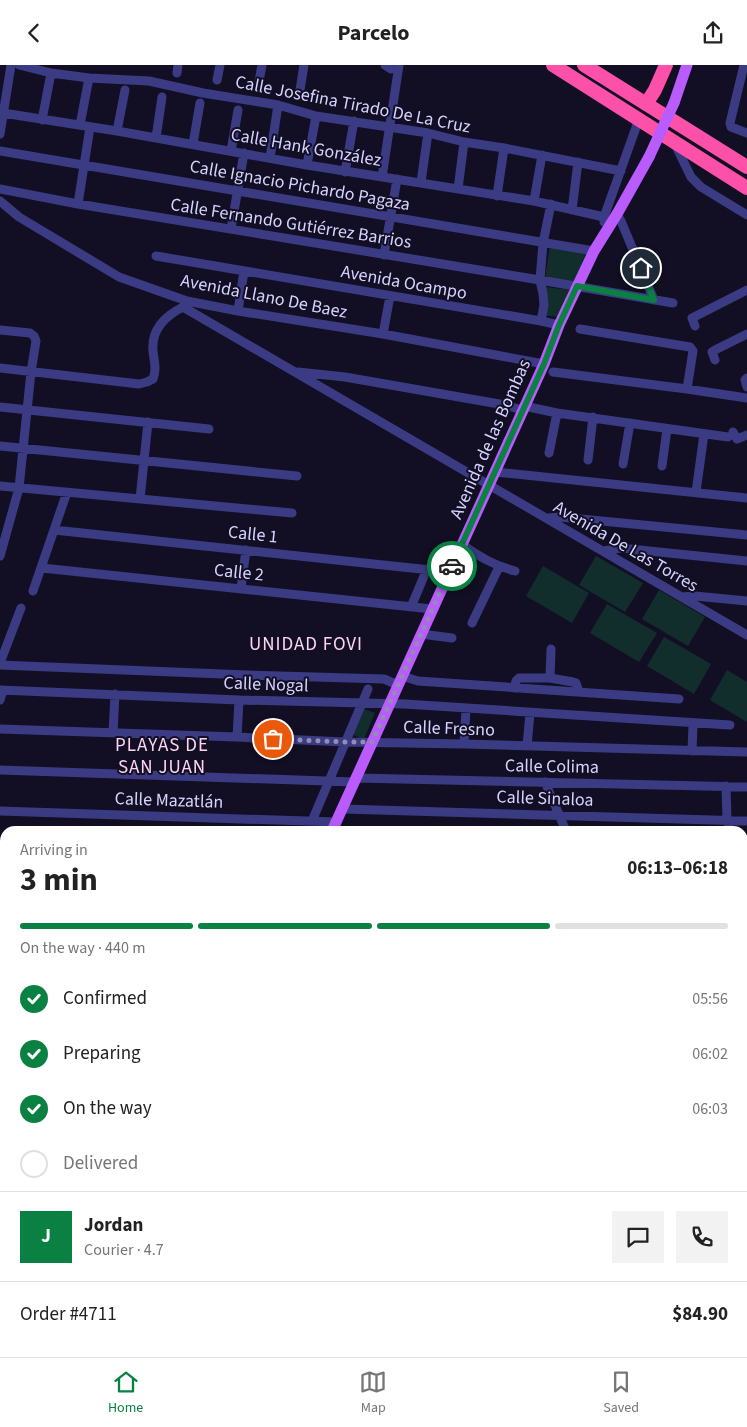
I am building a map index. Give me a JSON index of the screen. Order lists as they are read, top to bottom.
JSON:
{
  "streets": {
    "main road": ["Avenida de las Bombas"],
    "street": [
      "Calle Josefina Tirado De La Cruz",
      "Calle Hank González",
      "Calle Ignacio Pichardo Pagaza",
      "Calle Fernando Gutiérrez Barrios",
      "Avenida Ocampo",
      "Avenida Llano De Baez",
      "Calle 1",
      "Avenida De Las Torres",
      "Calle 2",
      "Calle Nogal",
      "Calle Fresno",
      "Calle Colima",
      "Calle Sinaloa",
      "Calle Mazatlán"
    ]
  },
  "crossings": [
    ["Calle Ignacio Pichardo Pagaza", "Avenida de las Bombas"],
    ["Calle Fernando Gutiérrez Barrios", "Avenida de las Bombas"],
    ["Avenida Ocampo", "Avenida de las Bombas"],
    ["Avenida Llano De Baez", "Avenida de las Bombas"],
    ["Avenida Llano De Baez", "Avenida De Las Torres"],
    ["Avenida de las Bombas", "Calle 1"],
    ["Avenida de las Bombas", "Avenida De Las Torres"],
    ["Avenida de las Bombas", "Calle 2"],
    ["Avenida de las Bombas", "Calle Nogal"],
    ["Avenida de las Bombas", "Calle Fresno"],
    ["Avenida de las Bombas", "Calle Colima"],
    ["Avenida de las Bombas", "Calle Sinaloa"]
  ],
  "districts": ["UNIDAD FOVI", "PLAYAS DE SAN JUAN"],
  "page": {
    "header": "Parcelo",
    "heading": ["3 min", "Arriving in", "06:13–06:18"],
    "panel": [
      "Jordan",
      "Courier · 4.7",
      "Order #4711",
      "$84.90"
    ],
    "bar": "On the way · 440 m",
    "list": [
      ["Confirmed", "05:56"],
      ["Preparing", "06:02"],
      ["On the way", "06:03"],
      "Delivered"
    ],
    "round": "J",
    "tabs": ["Home", "Map", "Saved"]
  }
}
